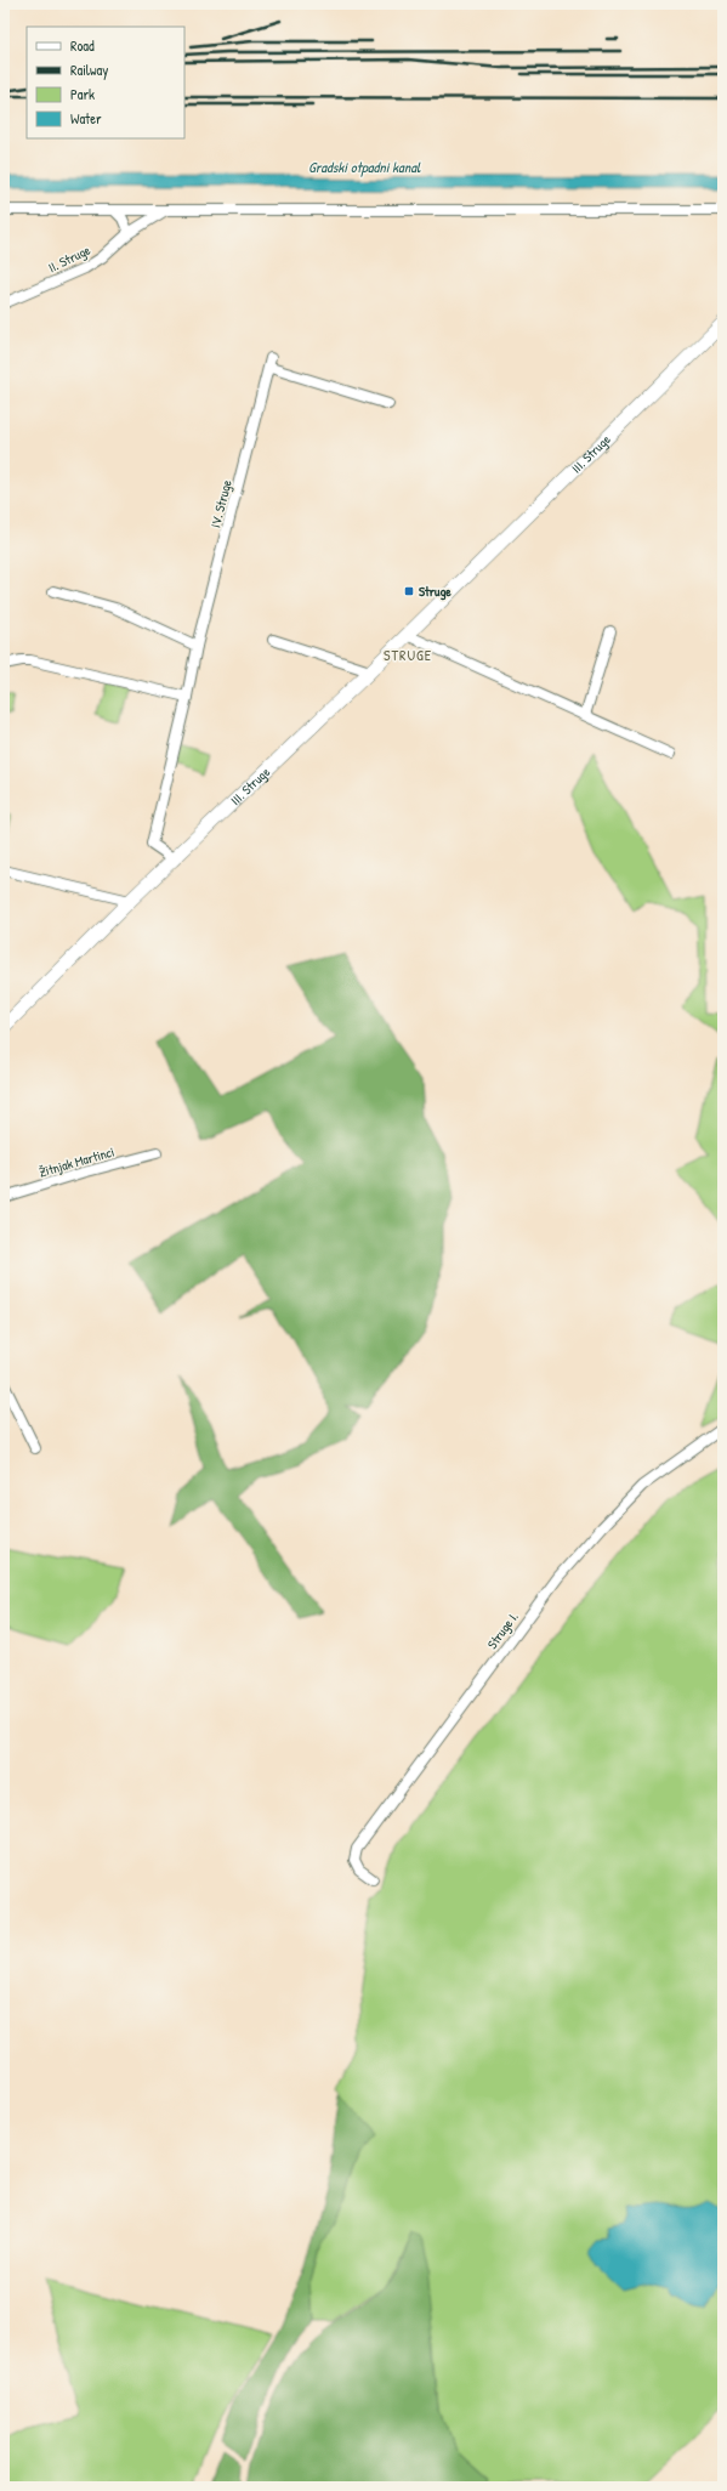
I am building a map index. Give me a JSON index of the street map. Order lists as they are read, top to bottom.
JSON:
{
  "streets": {
    "street": [
      "II. Struge",
      "III. Struge",
      "IV. Struge",
      "Žitnjak Martinci",
      "Struge I."
    ]
  },
  "crossings": [
    ["III. Struge", "IV. Struge"]
  ],
  "districts": ["STRUGE"],
  "water": ["Gradski otpadni kanal"],
  "places": {
    "transit": ["Struge"]
  },
  "legend": [
    "Road",
    "Railway",
    "Park",
    "Water"
  ]
}
